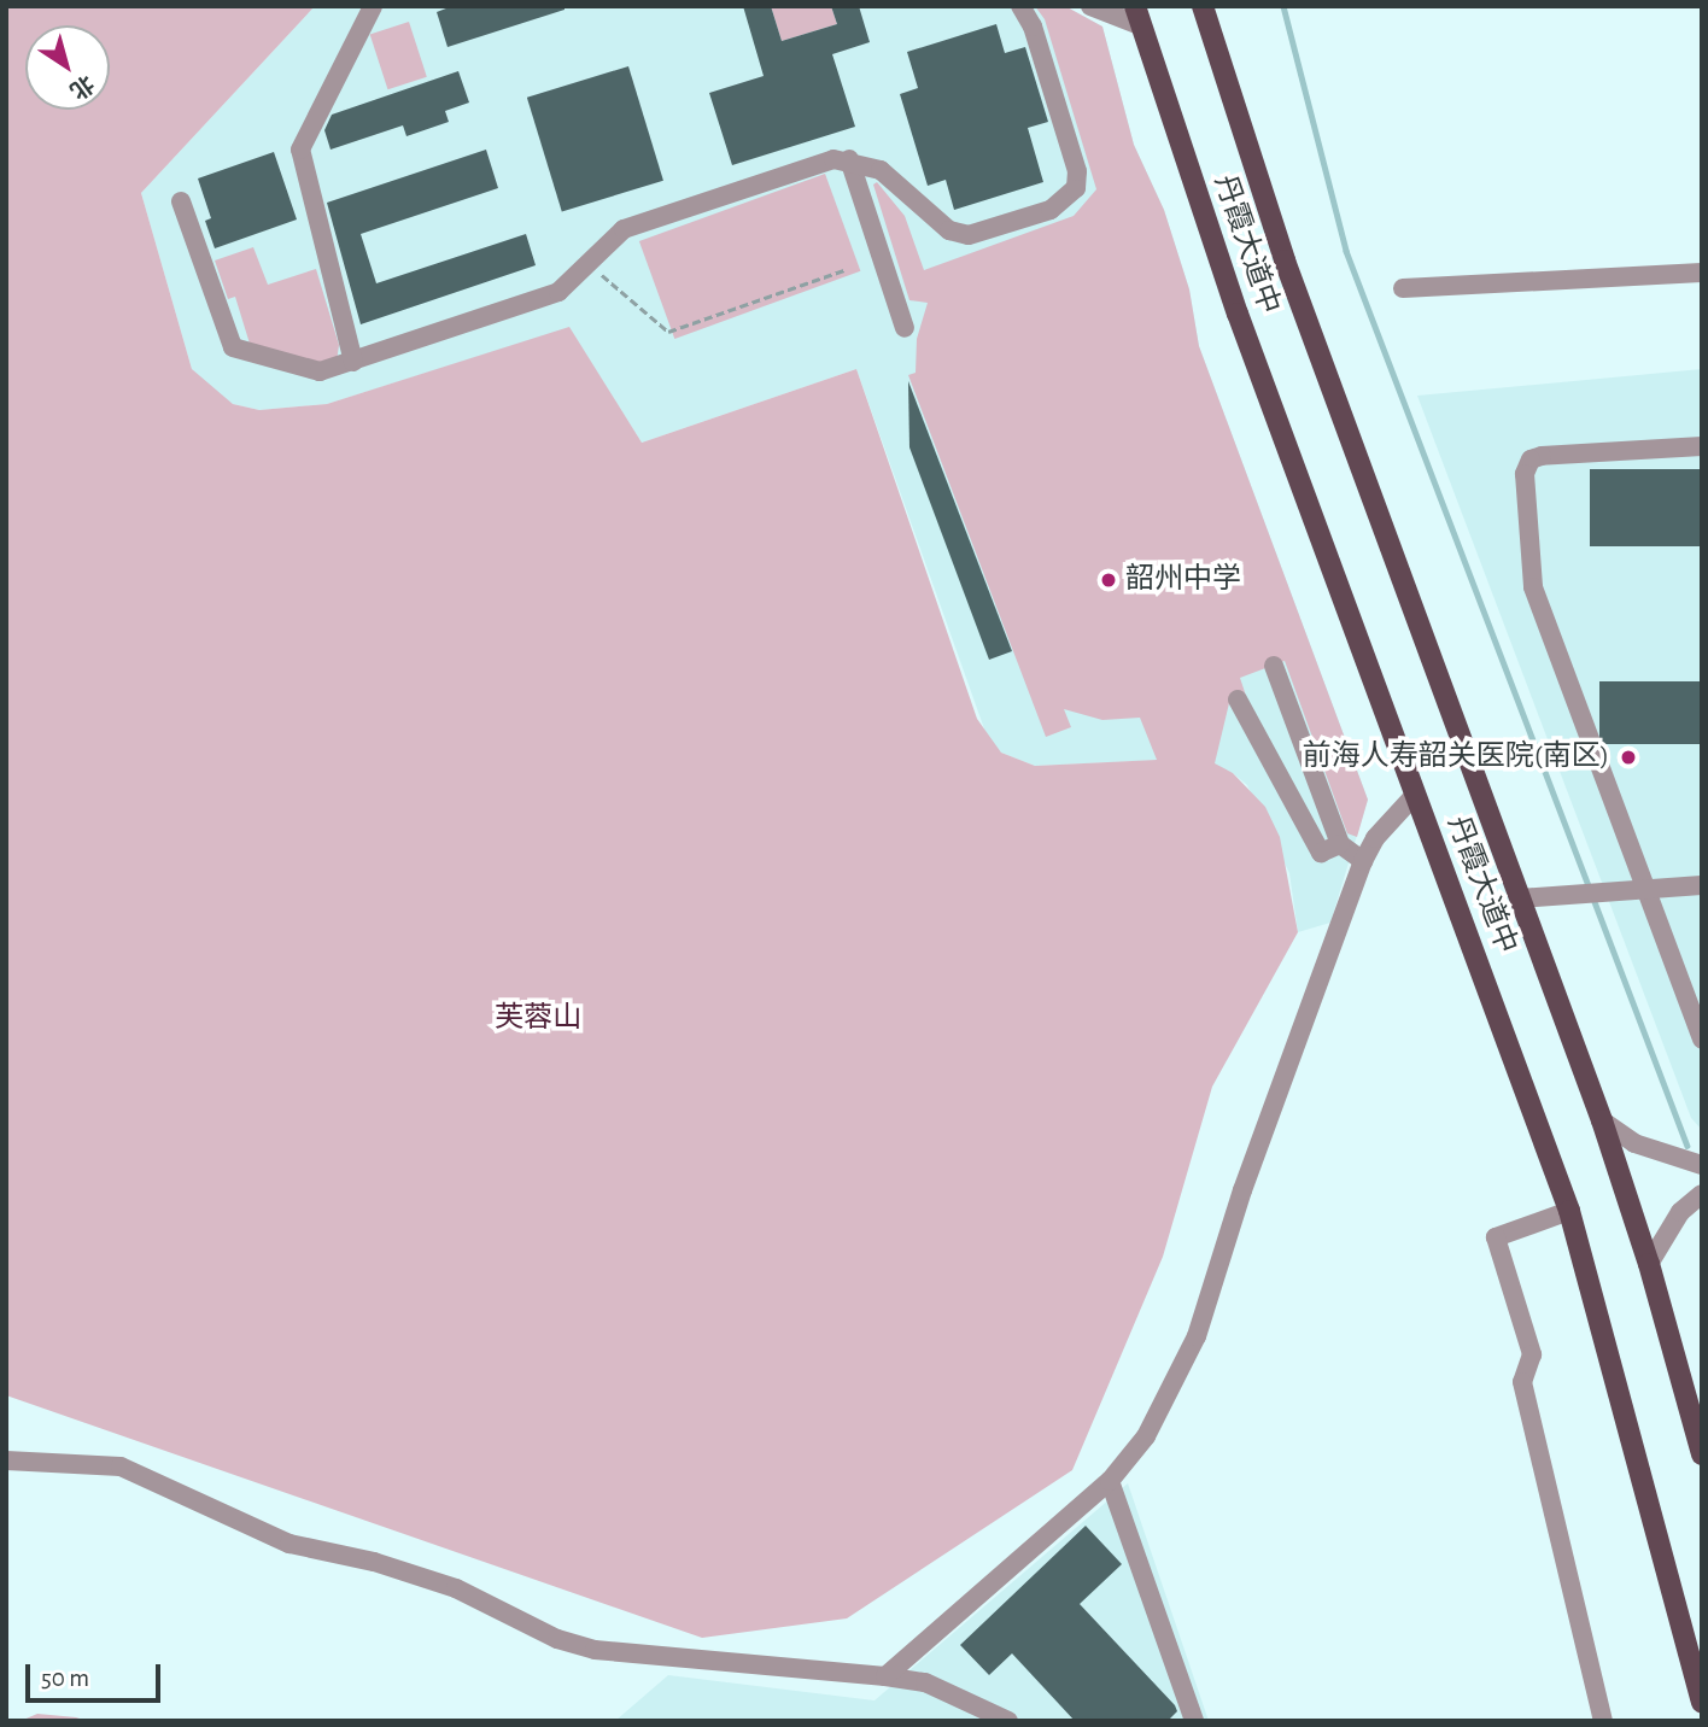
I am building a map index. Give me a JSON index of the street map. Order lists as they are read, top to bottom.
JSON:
{
  "streets": {
    "main road": ["丹霞大道中"]
  },
  "parks": ["芙蓉山"],
  "places": ["韶州中学", "前海人寿韶关医院(南区)"],
  "scale_bar": "50 m",
  "north": "bottom right"
}
